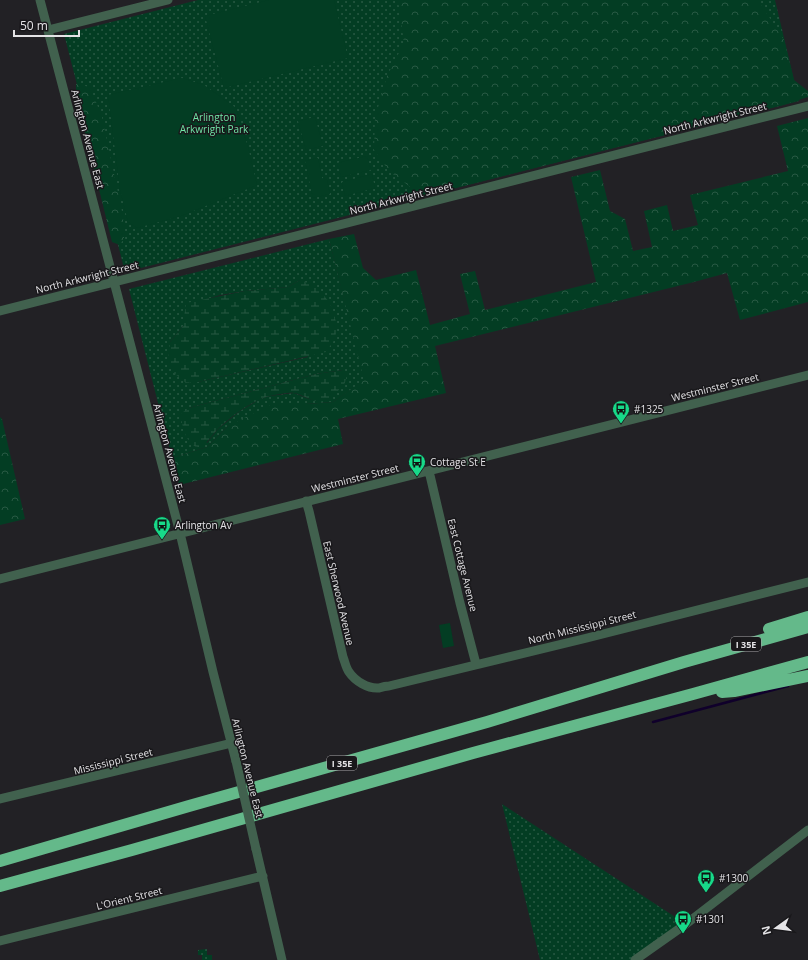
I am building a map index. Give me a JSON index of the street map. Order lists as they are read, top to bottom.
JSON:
{
  "streets": {
    "highway": ["I 35E"],
    "street": [
      "North Arkwright Street",
      "Arlington Avenue East",
      "Westminster Street",
      "East Cottage Avenue",
      "East Sherwood Avenue",
      "North Mississippi Street",
      "Mississippi Street",
      "L'Orient Street"
    ]
  },
  "crossings": [
    ["North Arkwright Street", "Arlington Avenue East"],
    ["Arlington Avenue East", "Westminster Street"],
    ["Arlington Avenue East", "Mississippi Street"],
    ["Arlington Avenue East", "L'Orient Street"],
    ["Westminster Street", "East Cottage Avenue"],
    ["Westminster Street", "East Sherwood Avenue"],
    ["East Cottage Avenue", "North Mississippi Street"],
    ["East Sherwood Avenue", "North Mississippi Street"]
  ],
  "parks": ["Arlington Arkwright Park"],
  "places": {
    "bus stop": [
      "#1325",
      "Cottage St E",
      "Arlington Av",
      "#1300",
      "#1301"
    ]
  },
  "scale_bar": "50 m",
  "north": "left"
}
